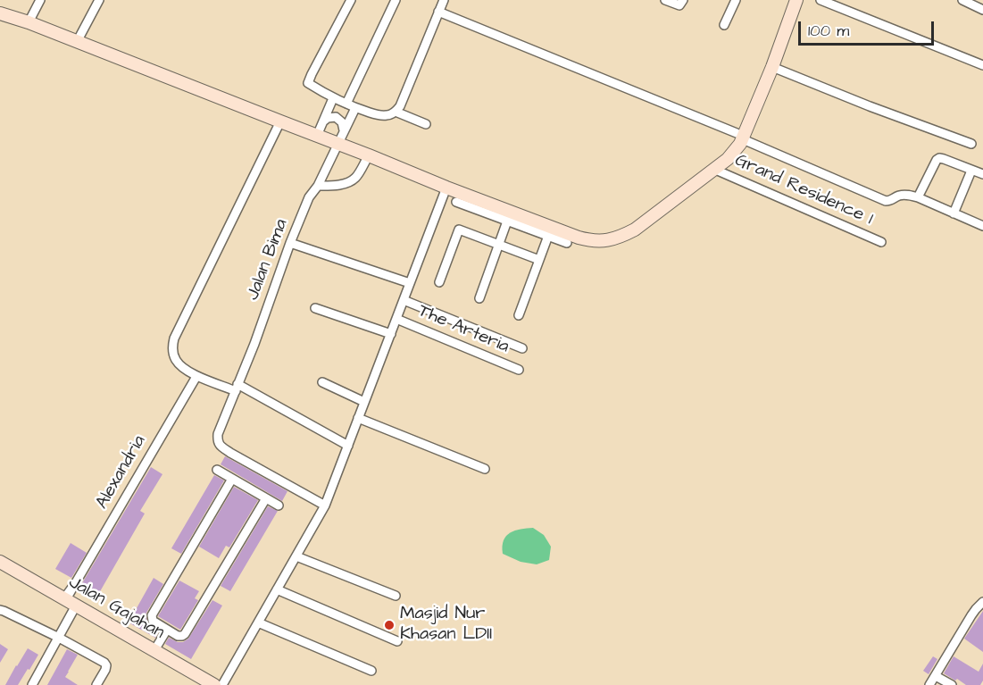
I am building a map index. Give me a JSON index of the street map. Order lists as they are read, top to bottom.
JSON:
{
  "streets": {
    "street": [
      "Grand Residence 1",
      "Jalan Bima",
      "The Arteria",
      "Alexandria",
      "Jalan Gajahan"
    ]
  },
  "crossings": [
    ["Alexandria", "Jalan Gajahan"]
  ],
  "places": ["Masjid Nur Khasan LDII"],
  "scale_bar": "100 m"
}
